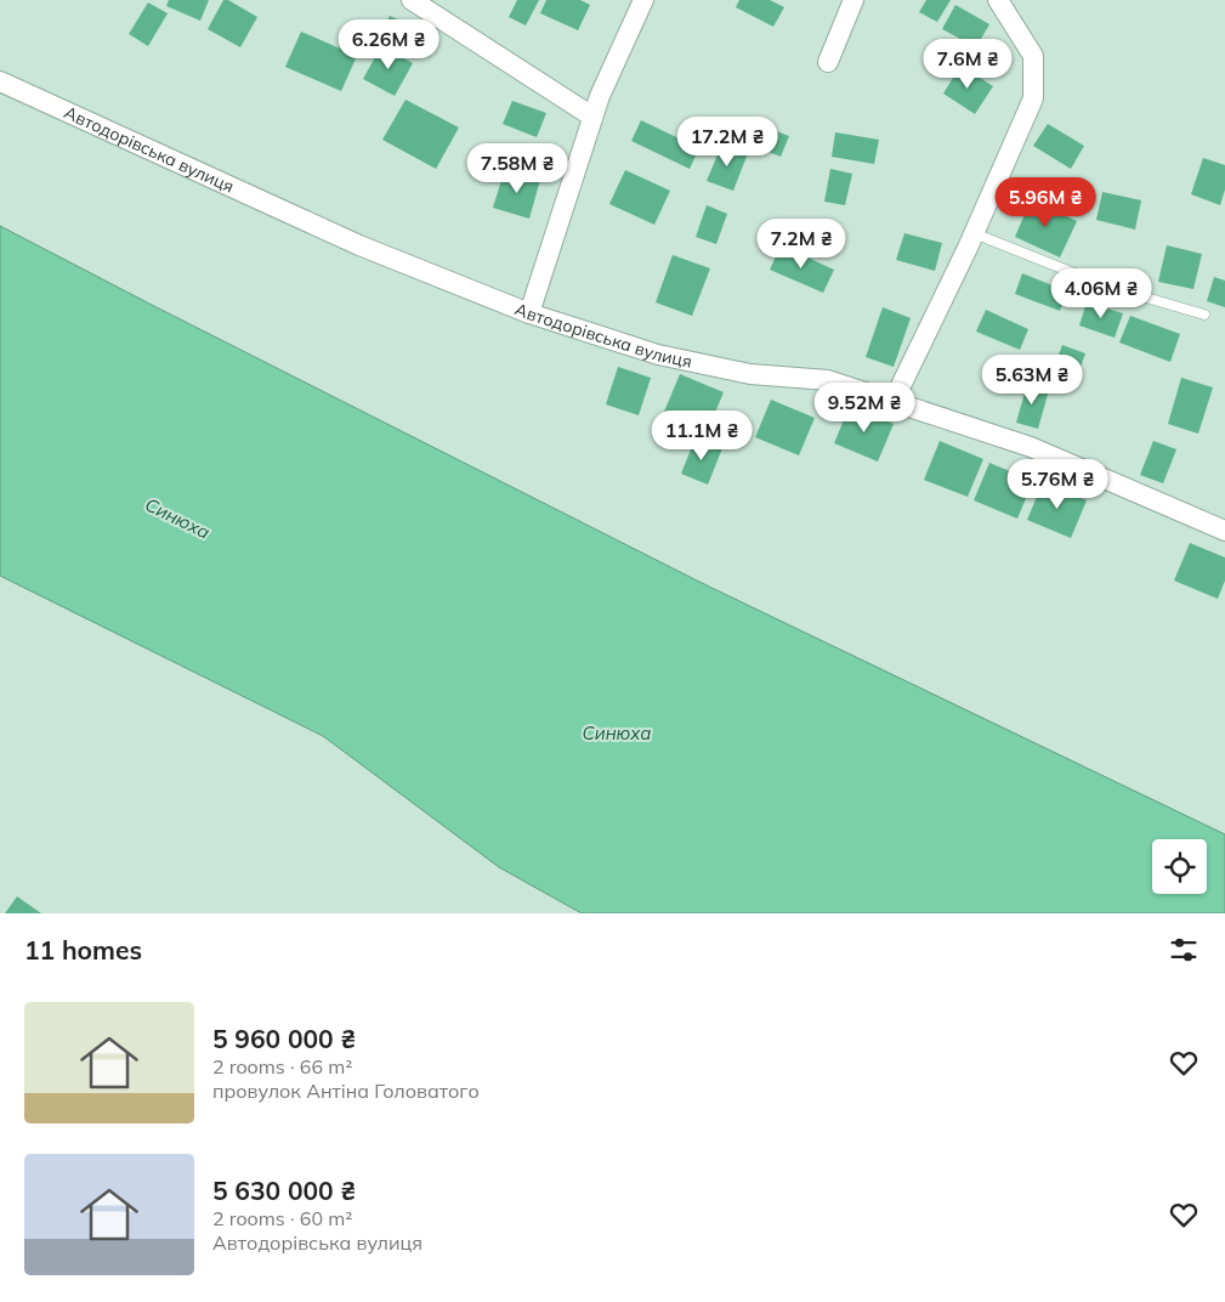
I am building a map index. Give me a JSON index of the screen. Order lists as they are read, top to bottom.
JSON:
{
  "streets": {
    "street": ["Автодорівська вулиця"]
  },
  "water": ["Синюха"],
  "page": {
    "price": [
      "6.26M ₴",
      "7.6M ₴",
      "17.2M ₴",
      "7.58M ₴",
      "5.96M ₴",
      "7.2M ₴",
      "4.06M ₴",
      "5.63M ₴",
      "9.52M ₴",
      "11.1M ₴",
      "5.76M ₴"
    ],
    "heading": "11 homes",
    "list": [
      {
        "name": "5 960 000 ₴",
        "note": "2 rooms · 66 m² · провулок Антіна Головатого"
      },
      {
        "name": "5 630 000 ₴",
        "note": "2 rooms · 60 m² · Автодорівська вулиця"
      }
    ]
  }
}
